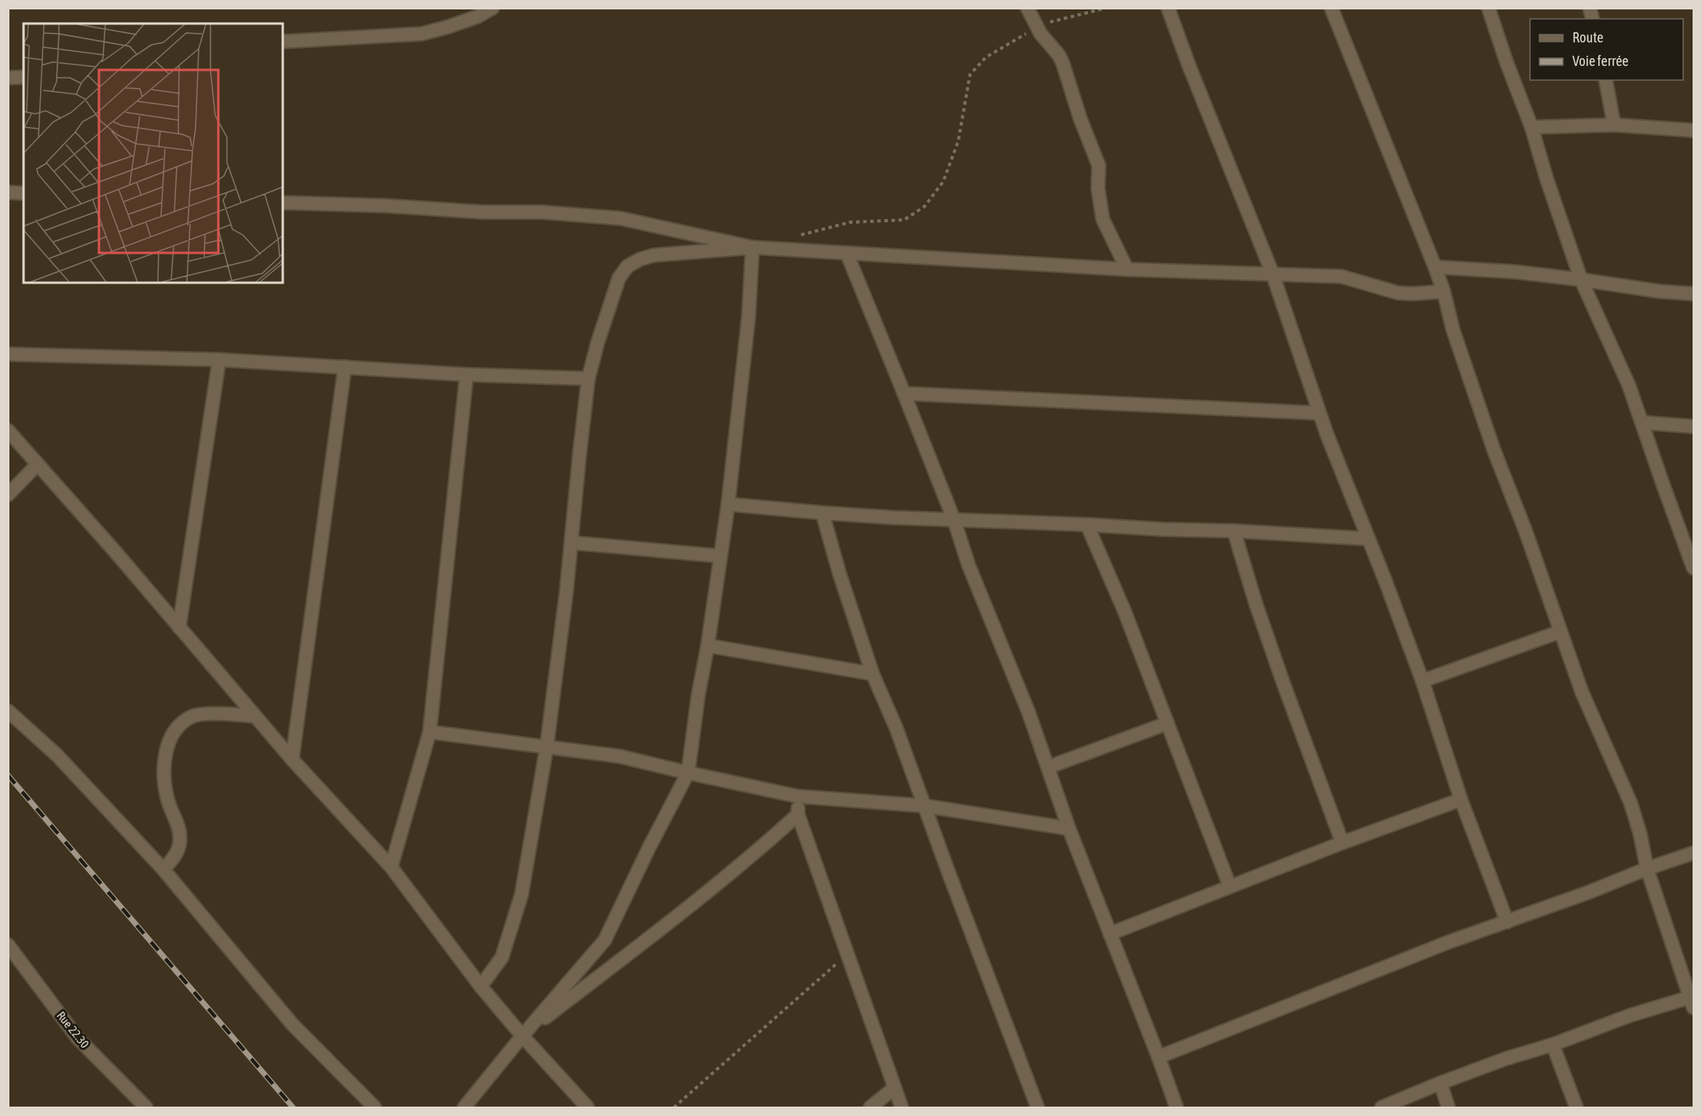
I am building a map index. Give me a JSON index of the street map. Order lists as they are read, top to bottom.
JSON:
{
  "streets": {
    "street": ["Rue 22.30"]
  },
  "legend": ["Route", "Voie ferrée"]
}
